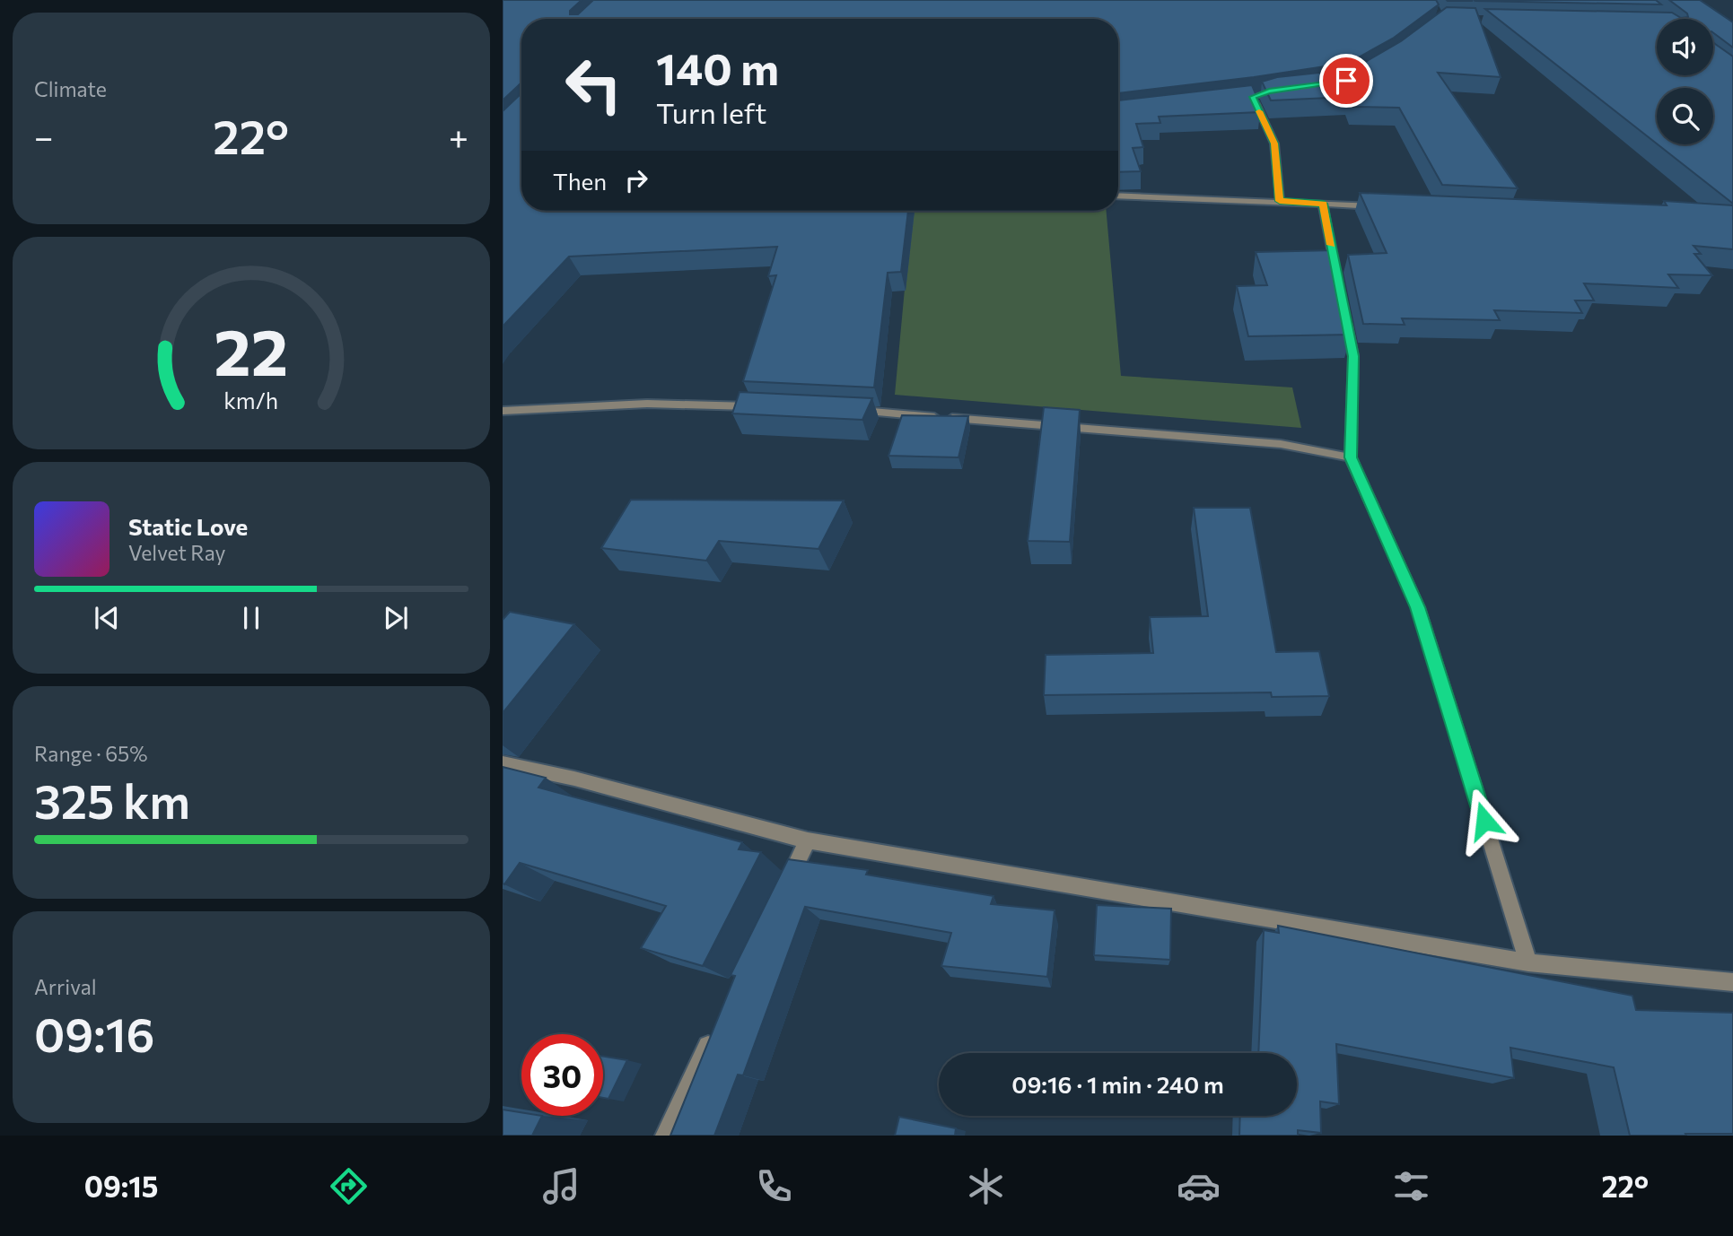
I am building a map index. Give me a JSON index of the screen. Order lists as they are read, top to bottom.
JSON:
{
  "page": {
    "tile": [
      "Climate",
      ["Range · 65%", "325 km"],
      ["Arrival", "09:16"]
    ],
    "turn": ["140 m", "Turn left"],
    "heat": ["−", "22°", "+"],
    "then": "Then",
    "song": ["Static Love", "Velvet Ray"],
    "limit": "30",
    "trip": "09:16 · 1 min · 240 m",
    "tabs": ["09:15", "22°"],
    "gauge": ["22", "km/h"]
  }
}
